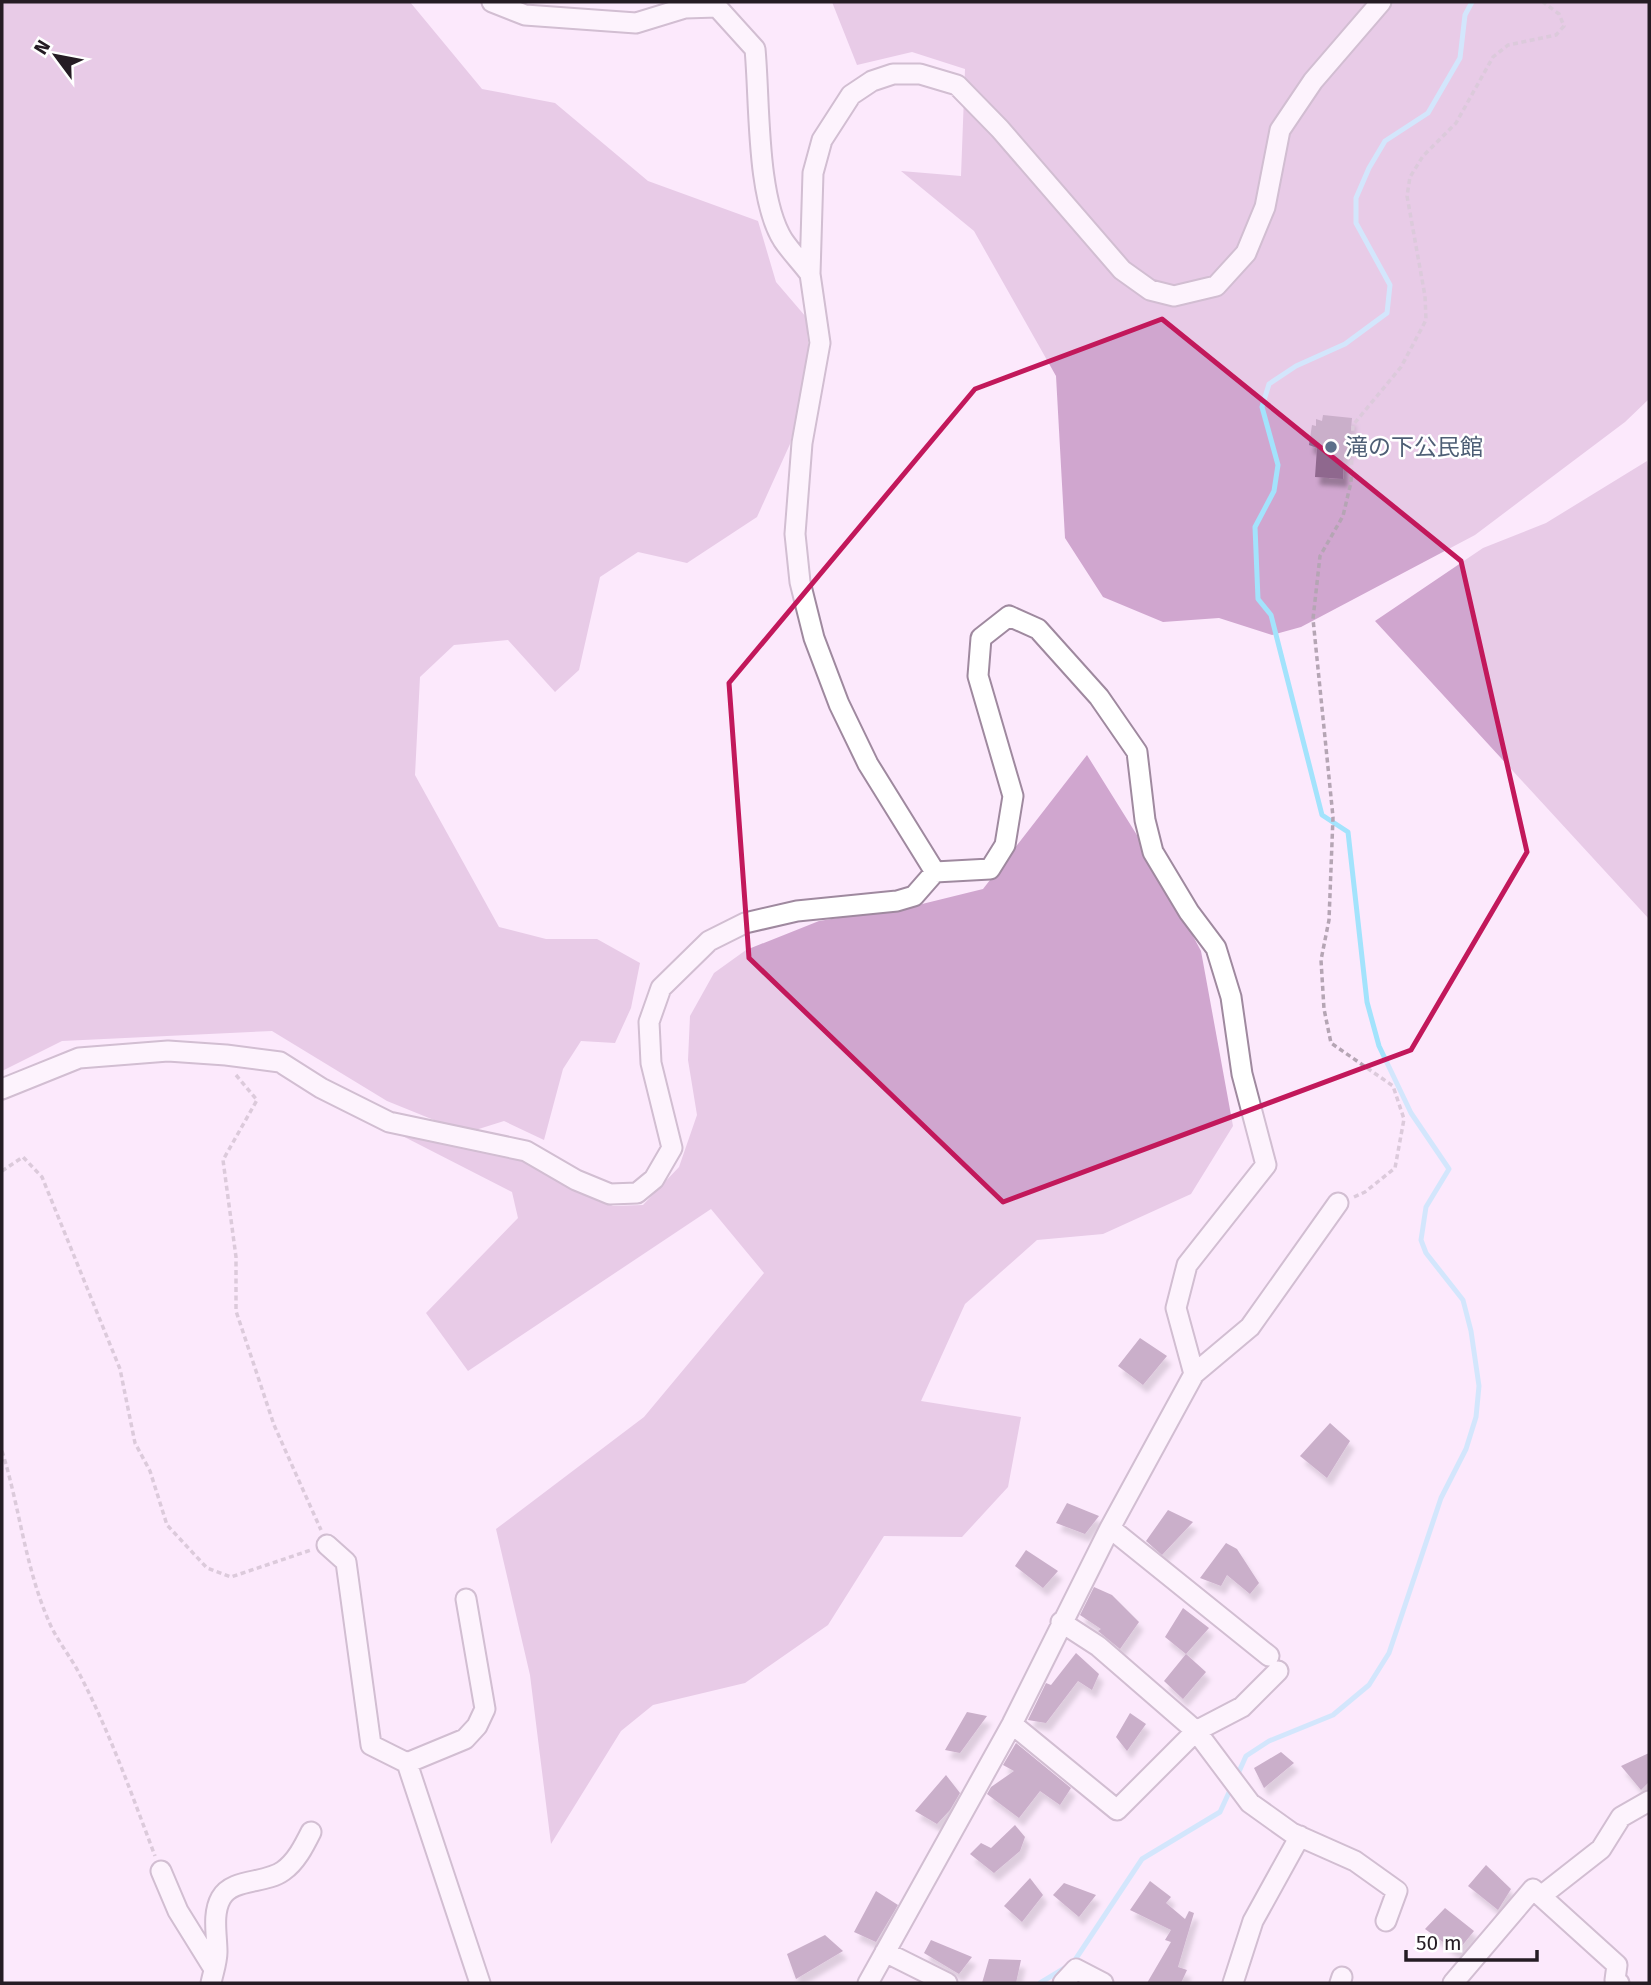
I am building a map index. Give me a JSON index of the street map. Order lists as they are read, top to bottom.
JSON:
{
  "places": ["滝の下公民館"],
  "scale_bar": "50 m",
  "north": "top left"
}
